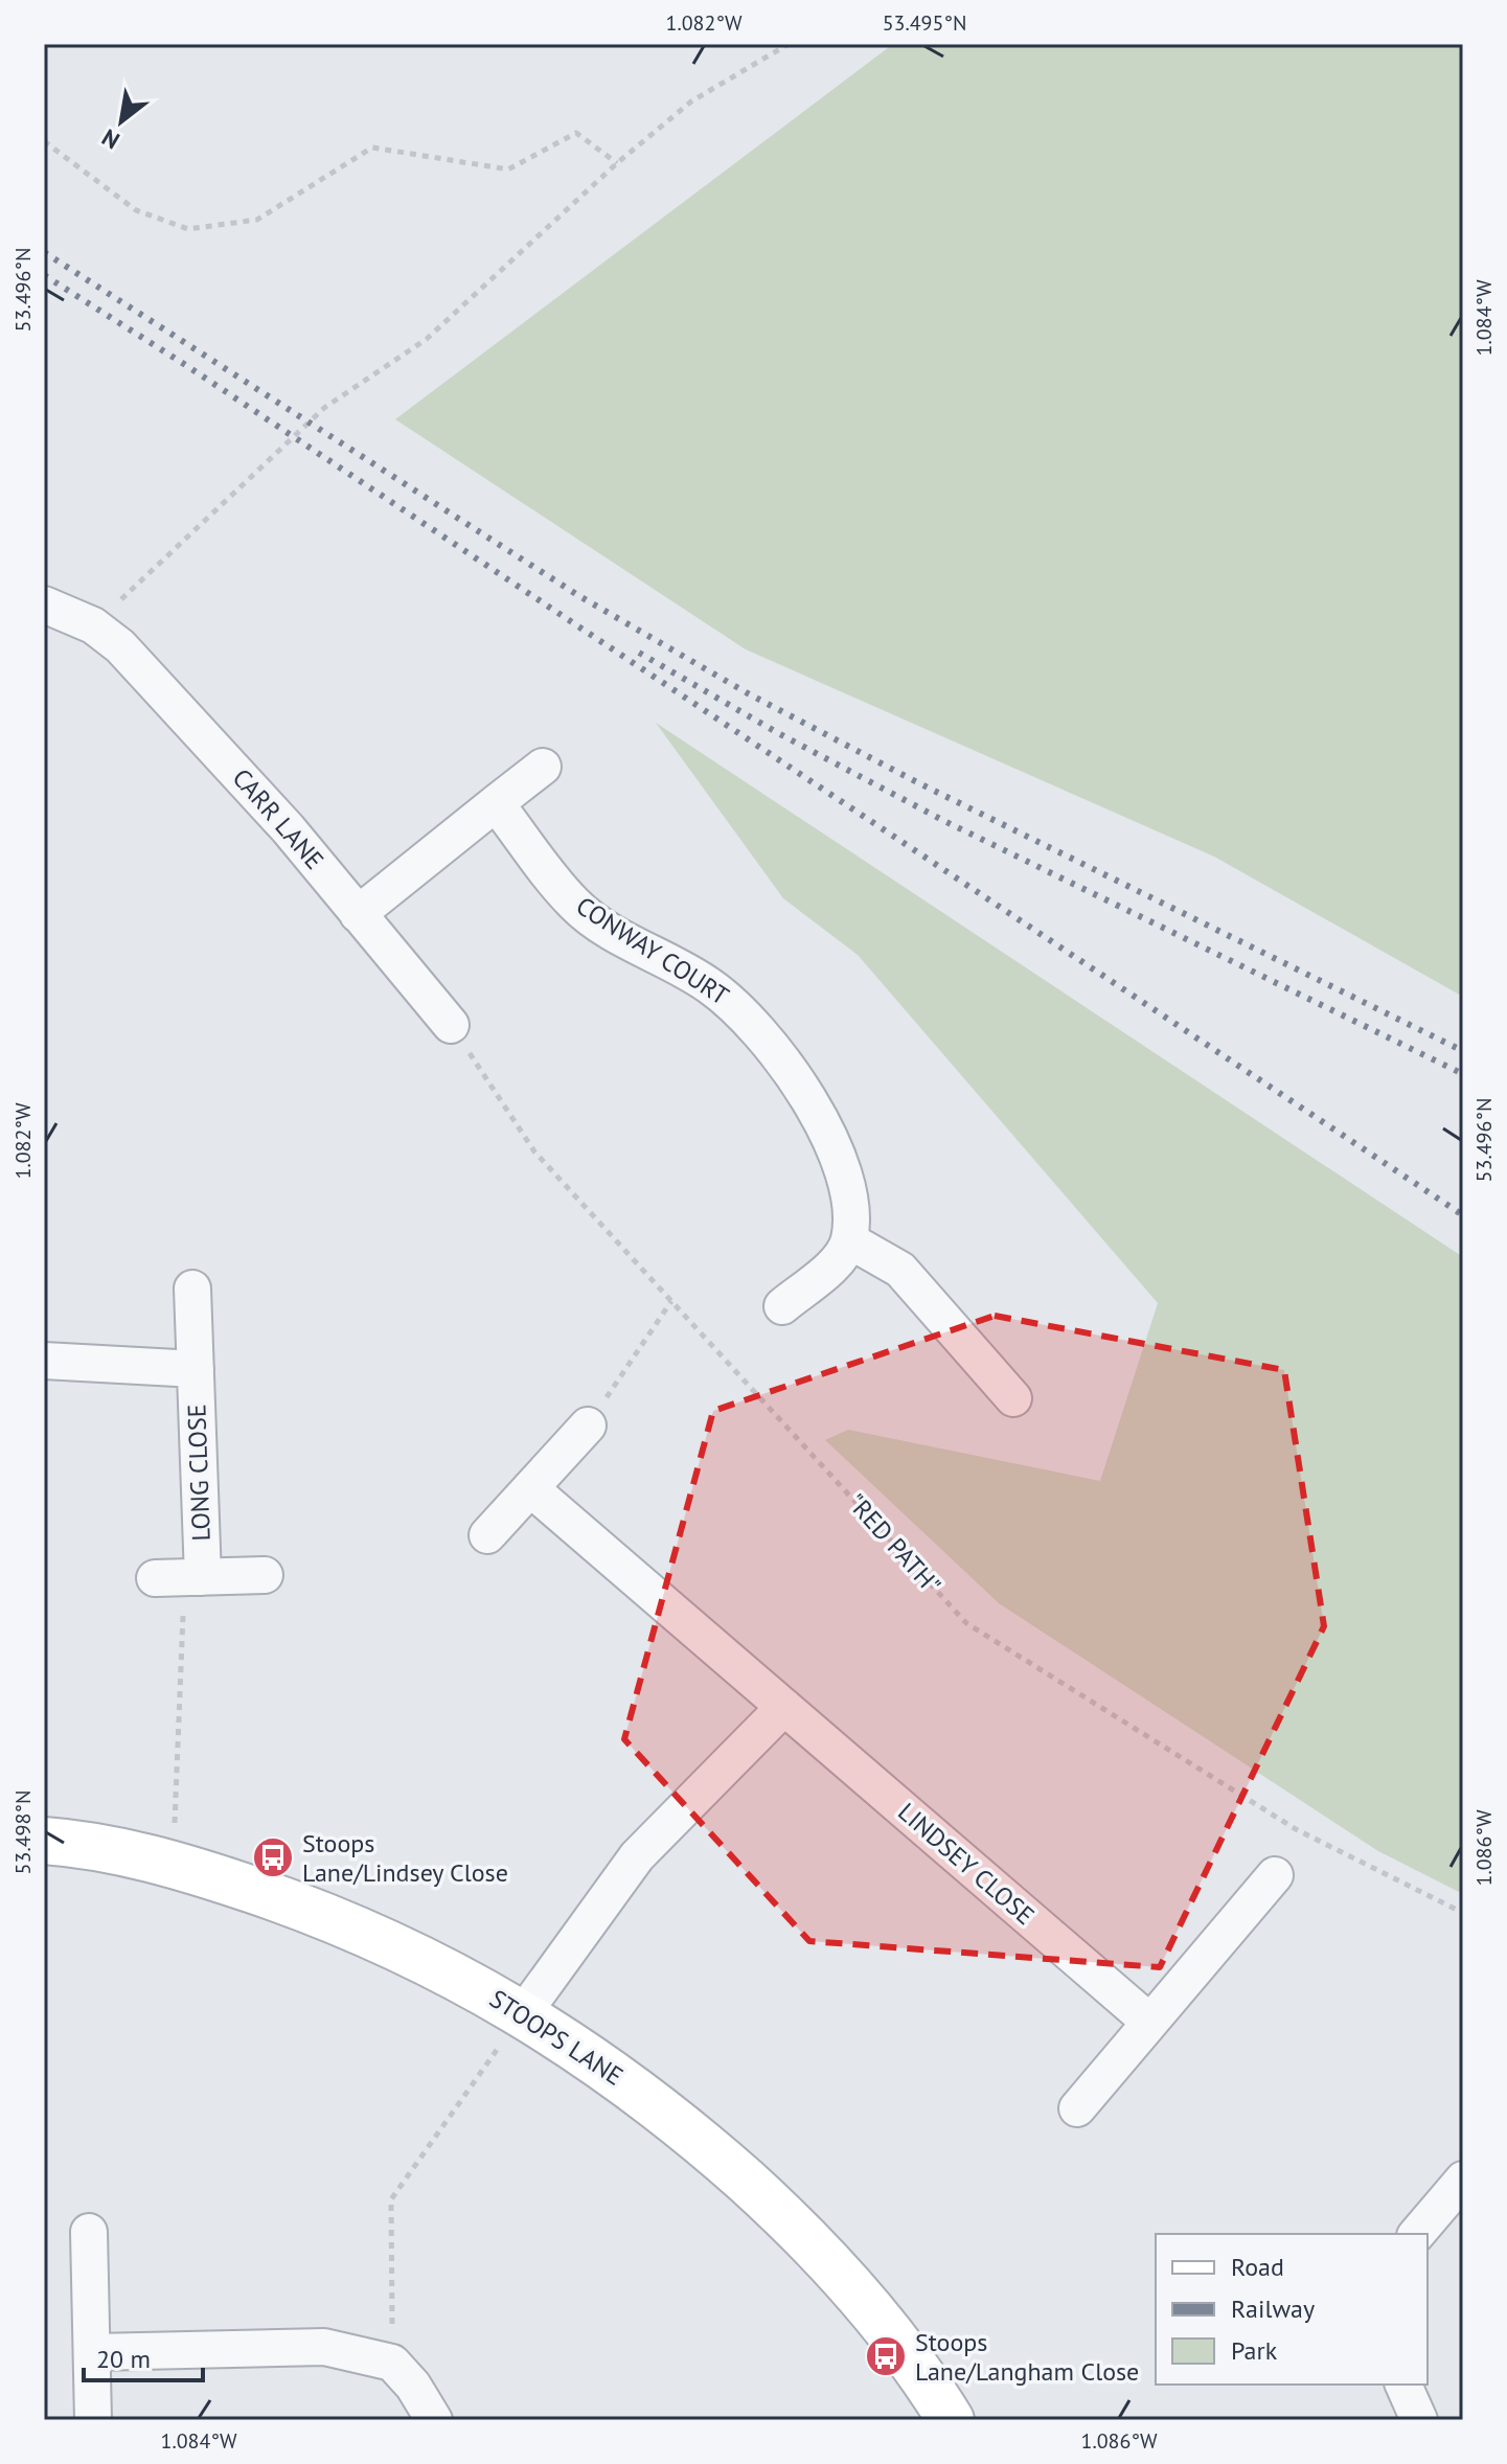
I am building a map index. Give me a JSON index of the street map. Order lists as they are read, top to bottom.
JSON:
{
  "streets": {
    "street": [
      "CARR LANE",
      "CONWAY COURT",
      "LONG CLOSE",
      "LINDSEY CLOSE",
      "STOOPS LANE"
    ],
    "path": ["\"RED PATH\""]
  },
  "crossings": [
    ["CARR LANE", "\"RED PATH\""]
  ],
  "places": {
    "bus stop": ["Stoops Lane/Lindsey Close", "Stoops Lane/Langham Close"]
  },
  "legend": ["Road", "Railway", "Park"],
  "scale_bar": "20 m",
  "north": "bottom left",
  "coordinates": [
    "1.082°W",
    "53.495°N",
    "53.496°N",
    "1.084°W",
    "53.498°N",
    "1.086°W"
  ]
}
